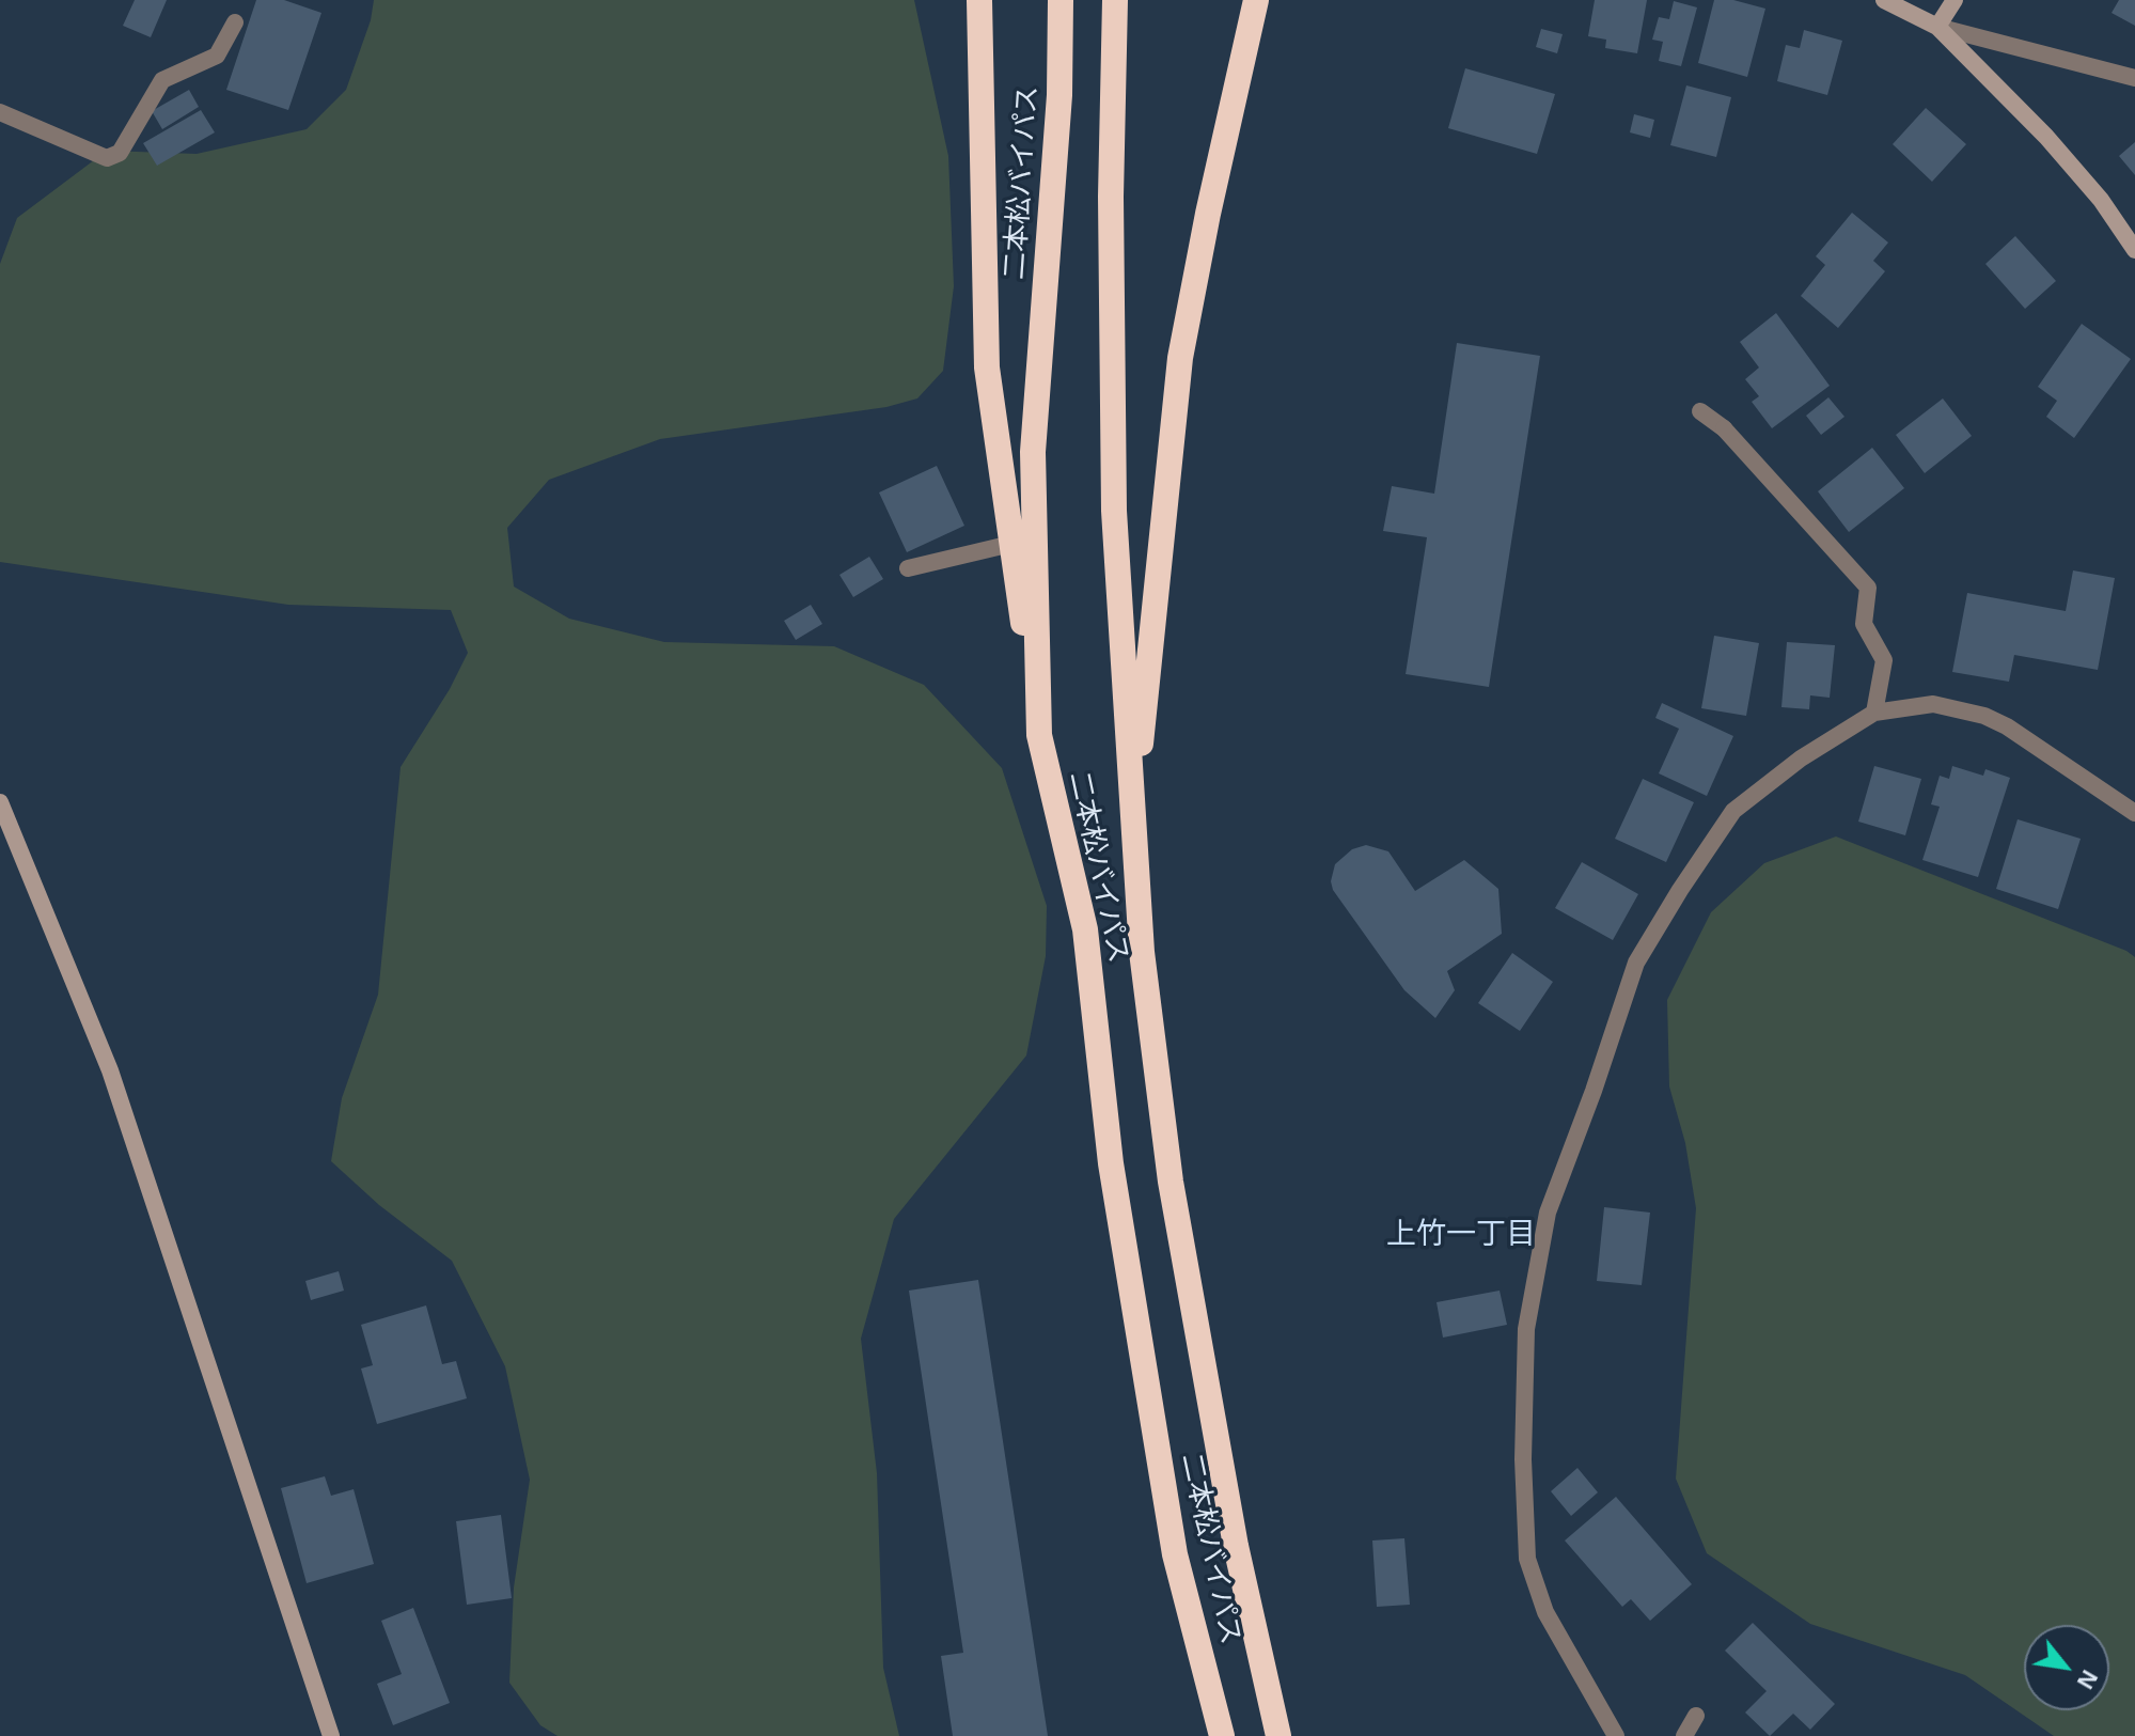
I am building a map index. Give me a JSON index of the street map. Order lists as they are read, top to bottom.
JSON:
{
  "streets": {
    "highway": ["二本松バイパス"]
  },
  "districts": ["上竹一丁目"],
  "north": "bottom right"
}
